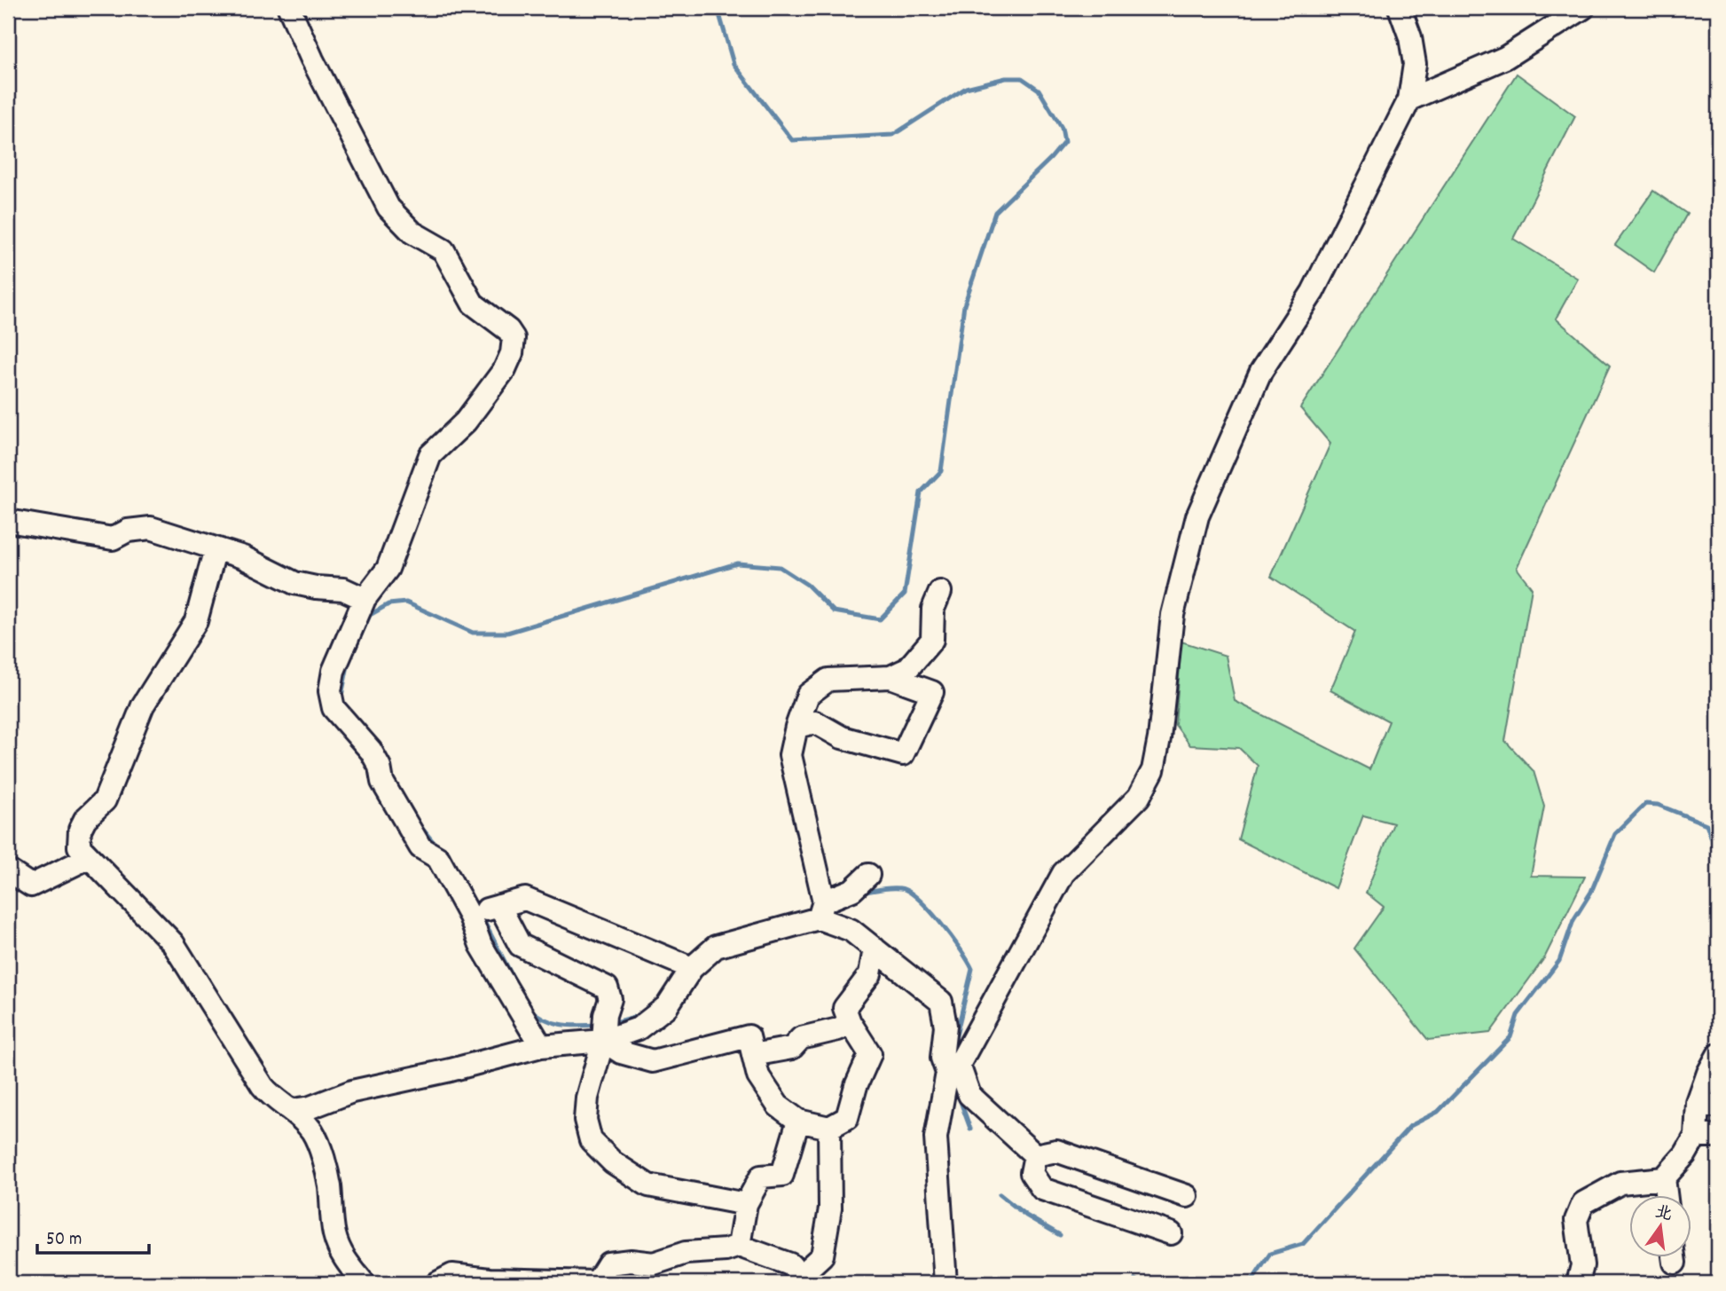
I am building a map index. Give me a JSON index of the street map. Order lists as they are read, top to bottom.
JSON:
{
  "scale_bar": "50 m",
  "north": "top"
}
